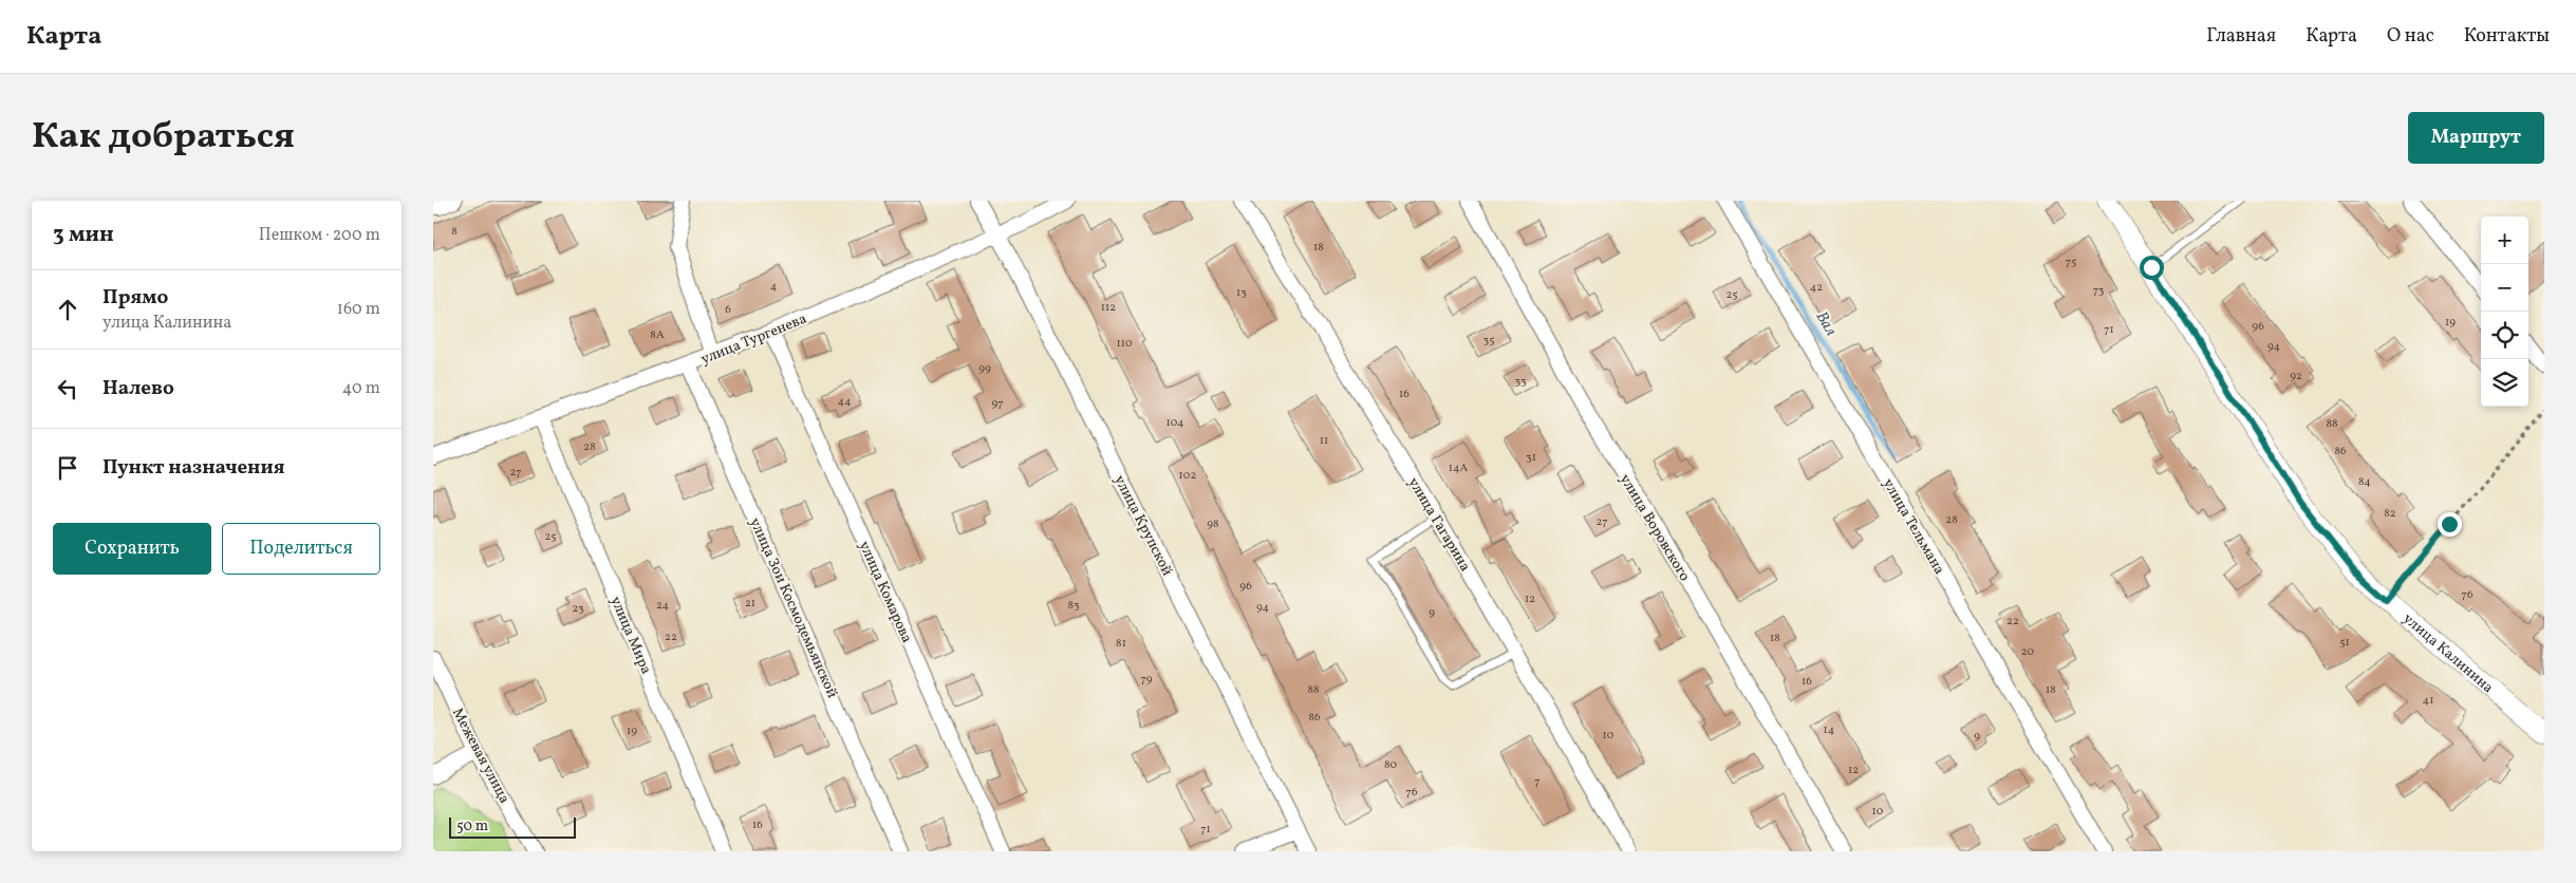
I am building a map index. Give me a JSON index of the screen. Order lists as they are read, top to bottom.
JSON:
{
  "streets": {
    "street": [
      "улица Тургенева",
      "улица Гагарина",
      "улица Крупской",
      "улица Тельмана",
      "улица Воровского",
      "улица Комарова",
      "улица Зои Космодемьянской",
      "улица Мира",
      "улица Калинина",
      "Межевая улица"
    ]
  },
  "crossings": [
    ["улица Тургенева", "улица Крупской"],
    ["улица Тургенева", "улица Комарова"],
    ["улица Тургенева", "улица Зои Космодемьянской"],
    ["улица Тургенева", "улица Мира"]
  ],
  "water": ["Вал"],
  "house_numbers": [
    "8",
    "18",
    "75",
    "4",
    "42",
    "73",
    "13",
    "25",
    "112",
    "6",
    "19",
    "96",
    "71",
    "8А",
    "35",
    "110",
    "94",
    "99",
    "92",
    "33",
    "16",
    "44",
    "97",
    "104",
    "88",
    "11",
    "28",
    "86",
    "31",
    "14А",
    "27",
    "102",
    "84",
    "82",
    "28",
    "27",
    "98",
    "25",
    "96",
    "76",
    "12",
    "21",
    "24",
    "83",
    "94",
    "23",
    "9",
    "22",
    "22",
    "18",
    "51",
    "81",
    "20",
    "79",
    "16",
    "88",
    "18",
    "41",
    "86",
    "14",
    "19",
    "10",
    "9",
    "80",
    "12",
    "7",
    "76",
    "10",
    "16",
    "71"
  ],
  "scale_bar": "50 m",
  "page": {
    "header": "Карта",
    "nav": [
      "Главная",
      "Карта",
      "О нас",
      "Контакты"
    ],
    "title": "Как добраться",
    "buttons": [
      "Маршрут",
      ["Сохранить", "Поделиться"]
    ],
    "heading": ["3 мин", "Пешком · 200 m"],
    "map_buttons": ["+", "−"],
    "list": [
      ["Прямо", "улица Калинина", "160 m"],
      ["Налево", "40 m"],
      "Пункт назначения"
    ],
    "scale": "50 m"
  }
}
